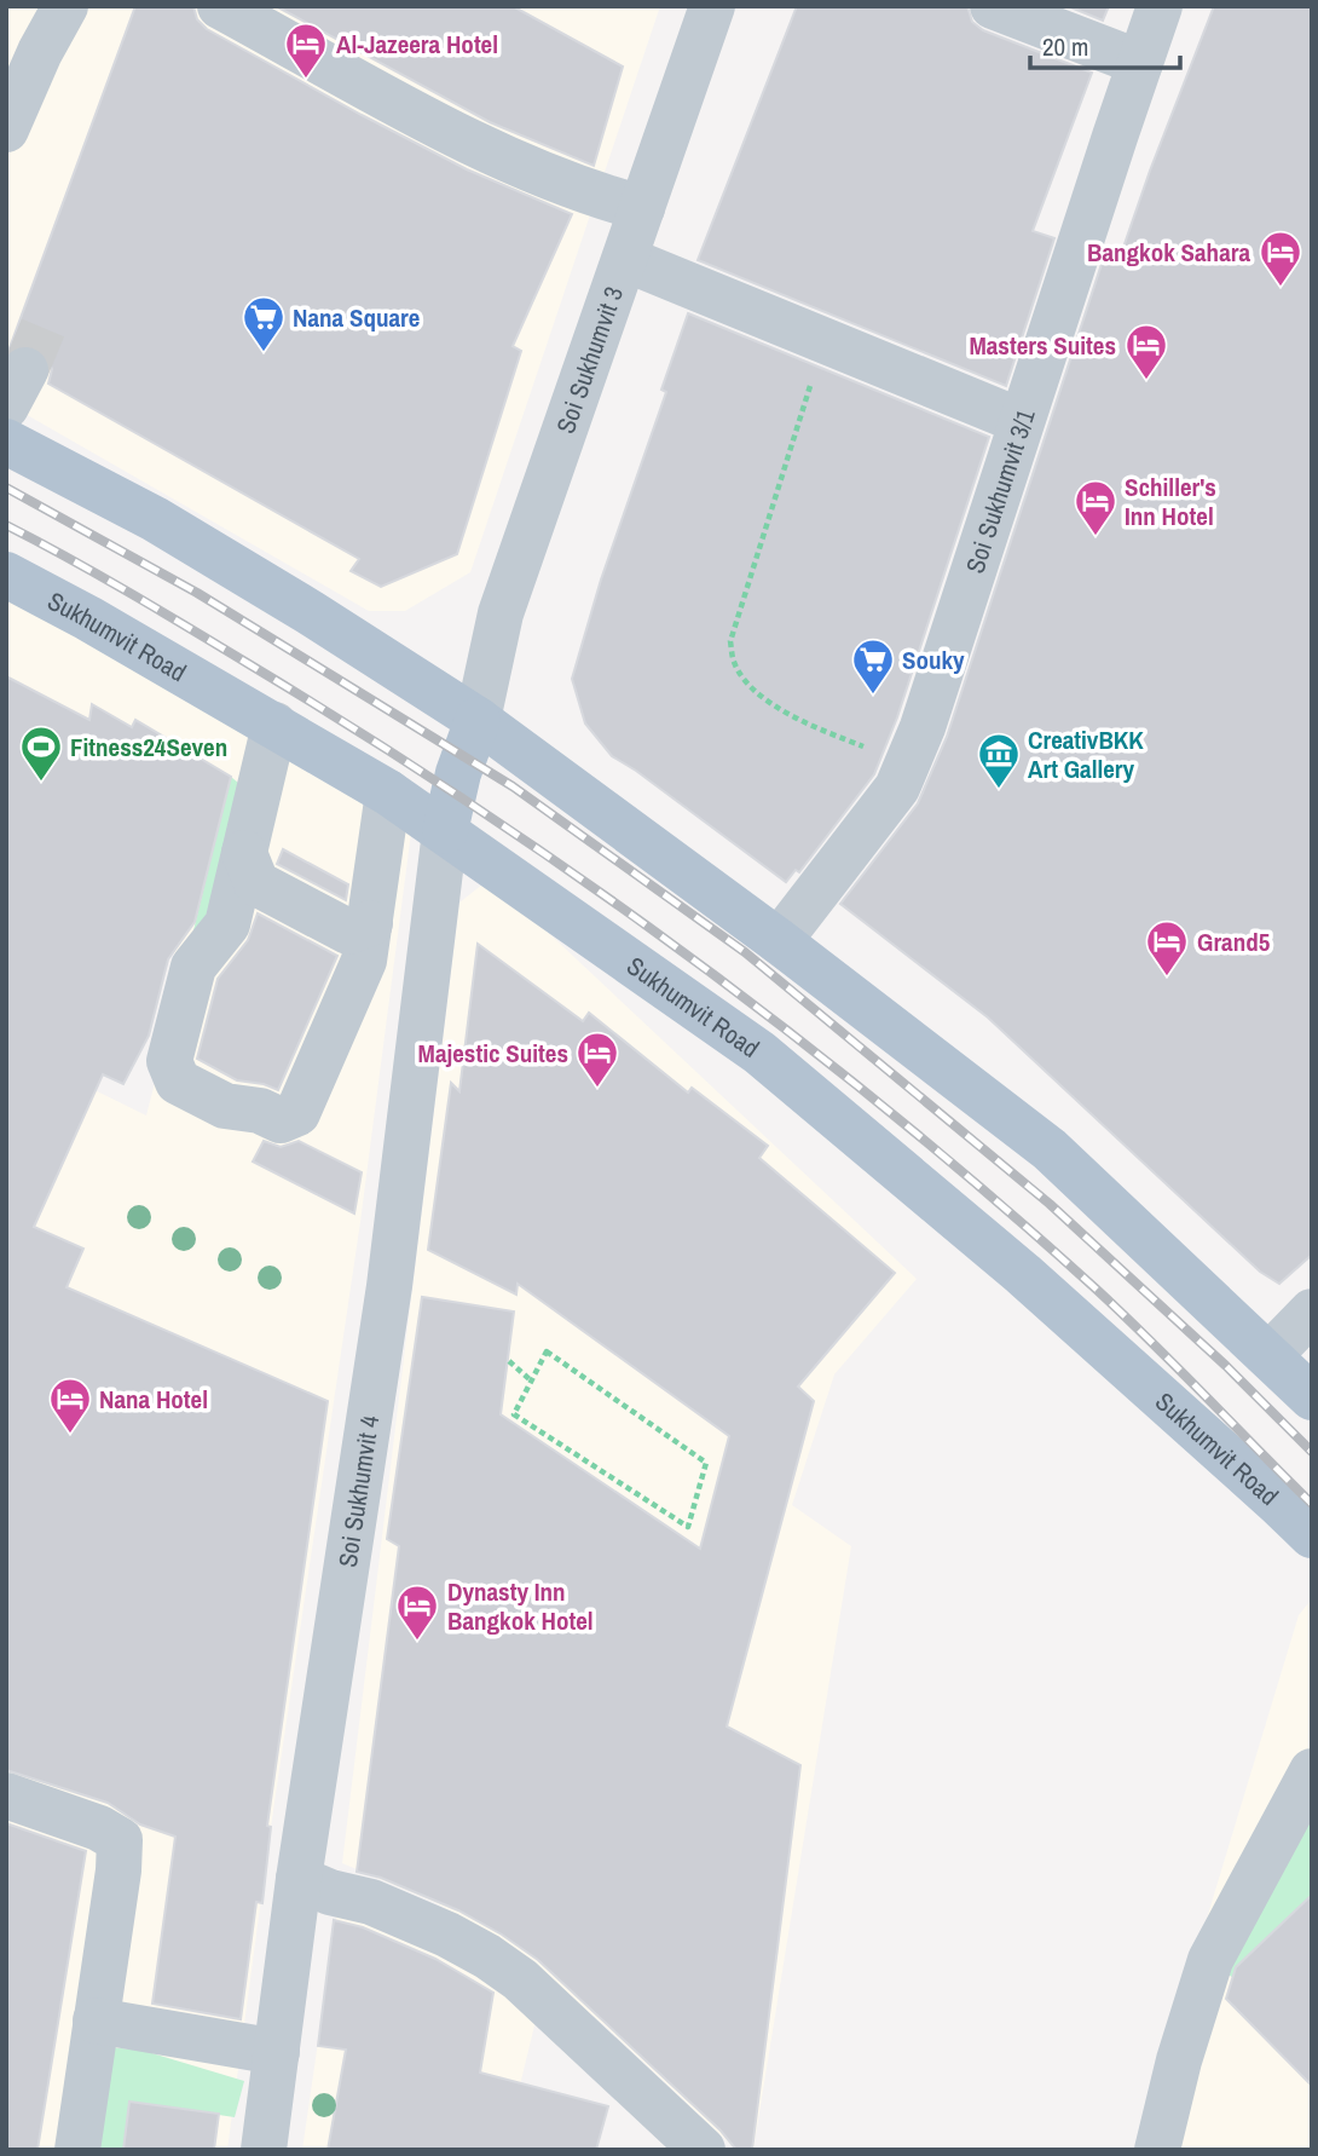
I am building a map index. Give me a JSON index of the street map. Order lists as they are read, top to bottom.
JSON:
{
  "streets": {
    "main road": ["Sukhumvit Road"],
    "street": ["Soi Sukhumvit 3", "Soi Sukhumvit 3/1", "Soi Sukhumvit 4"]
  },
  "crossings": [
    ["Sukhumvit Road", "Soi Sukhumvit 4"]
  ],
  "places": {
    "hotel": [
      "Al-Jazeera Hotel",
      "Bangkok Sahara",
      "Masters Suites",
      "Schiller's Inn Hotel",
      "Grand5",
      "Majestic Suites",
      "Nana Hotel",
      "Dynasty Inn Bangkok Hotel"
    ],
    "supermarket": ["Nana Square", "Souky"],
    "sports": ["Fitness24Seven"],
    "museum": ["CreativBKK Art Gallery"]
  },
  "scale_bar": "20 m"
}
